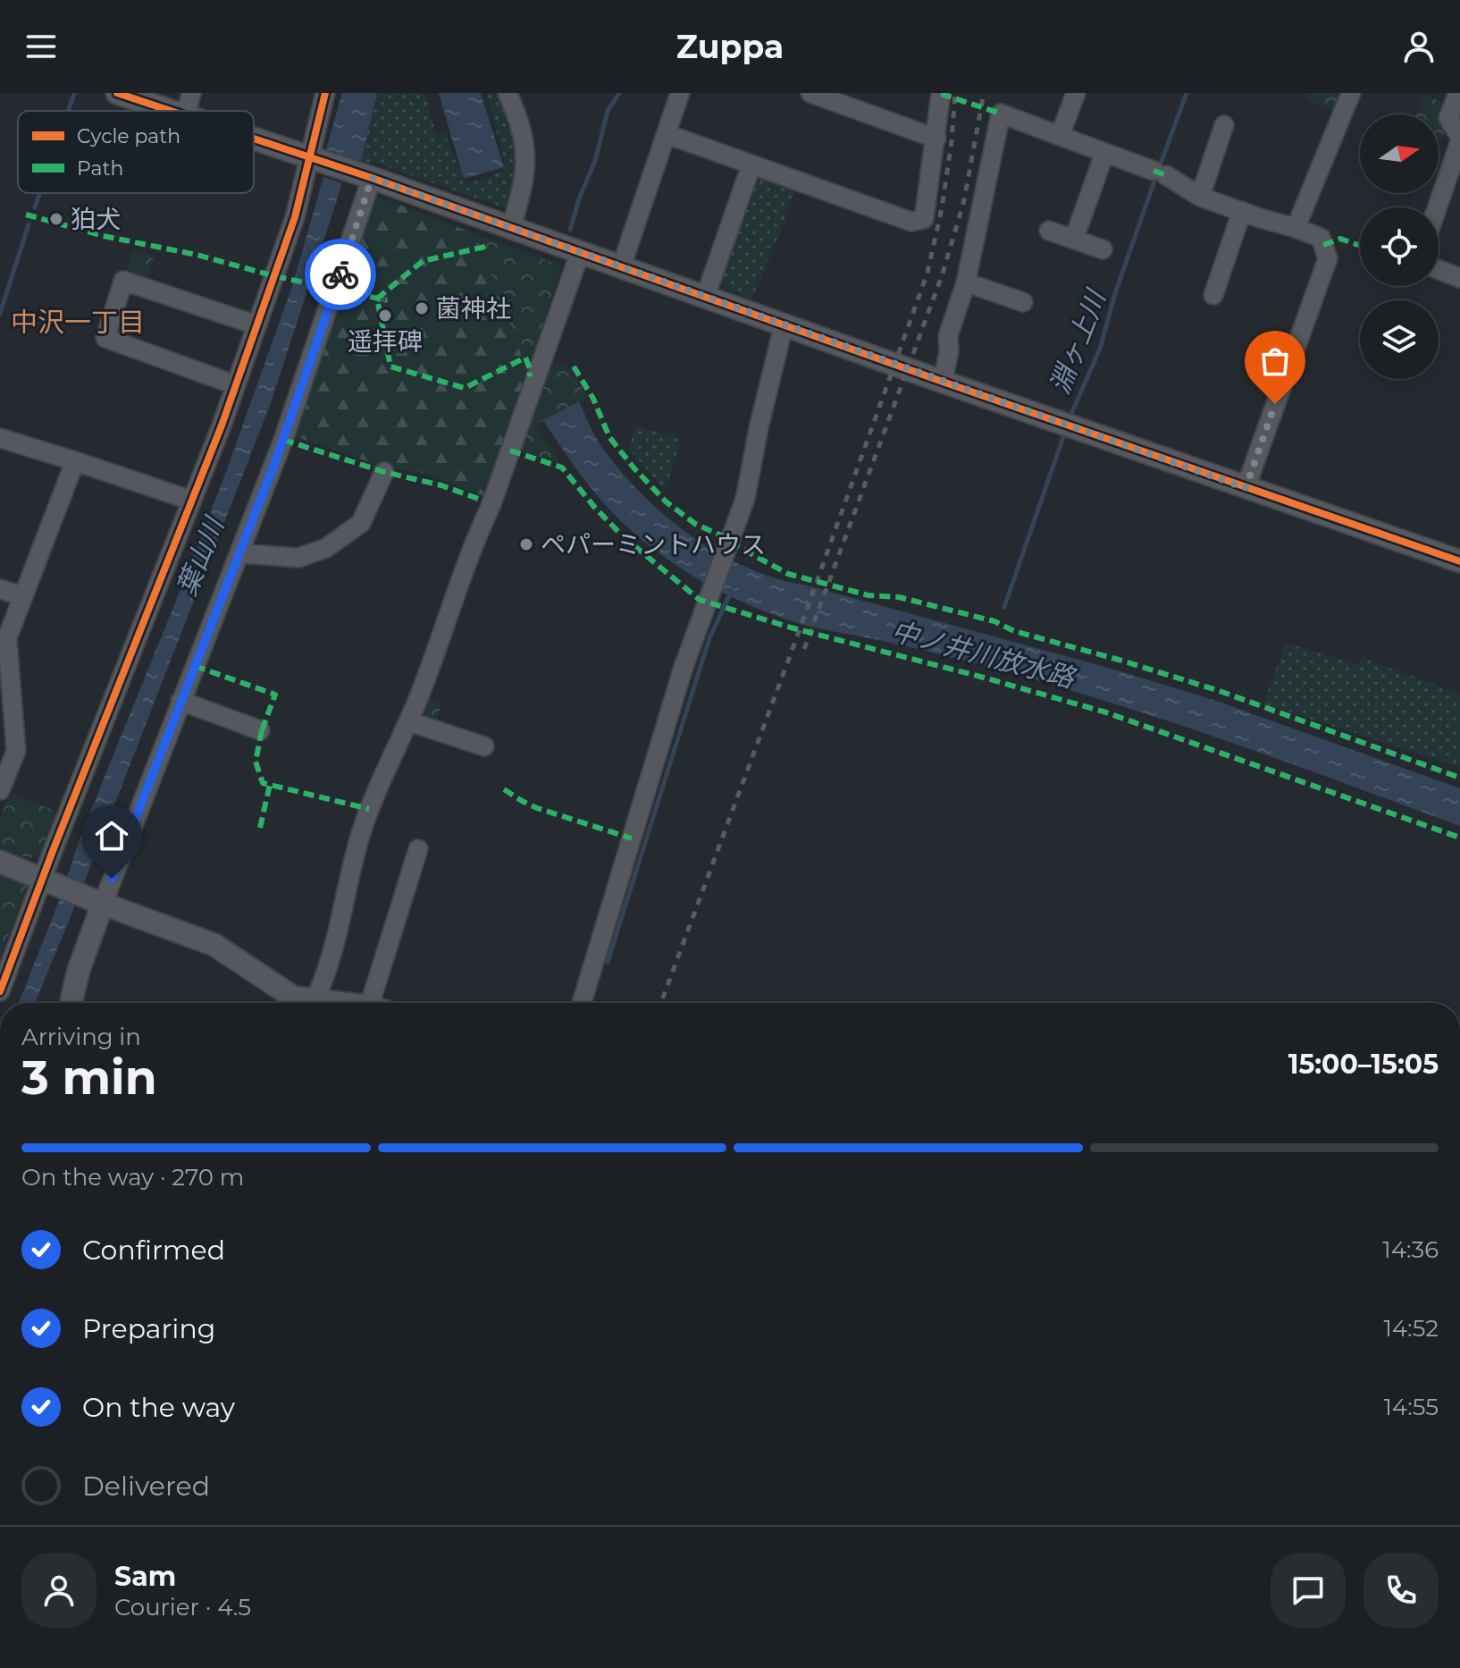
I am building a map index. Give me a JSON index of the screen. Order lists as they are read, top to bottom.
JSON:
{
  "districts": ["中沢一丁目"],
  "water": ["淵ヶ上川", "葉山川", "中ノ井川放水路"],
  "places": [
    "狛犬",
    "菌神社",
    "遥拝碑",
    "ペパーミントハウス"
  ],
  "legend": ["Cycle path", "Path"],
  "north": "right",
  "page": {
    "header": "Zuppa",
    "heading": ["3 min", "Arriving in", "15:00–15:05"],
    "panel": ["Sam", "Courier · 4.5"],
    "bar": "On the way · 270 m",
    "list": [
      ["Confirmed", "14:36"],
      ["Preparing", "14:52"],
      ["On the way", "14:55"],
      "Delivered"
    ]
  }
}
